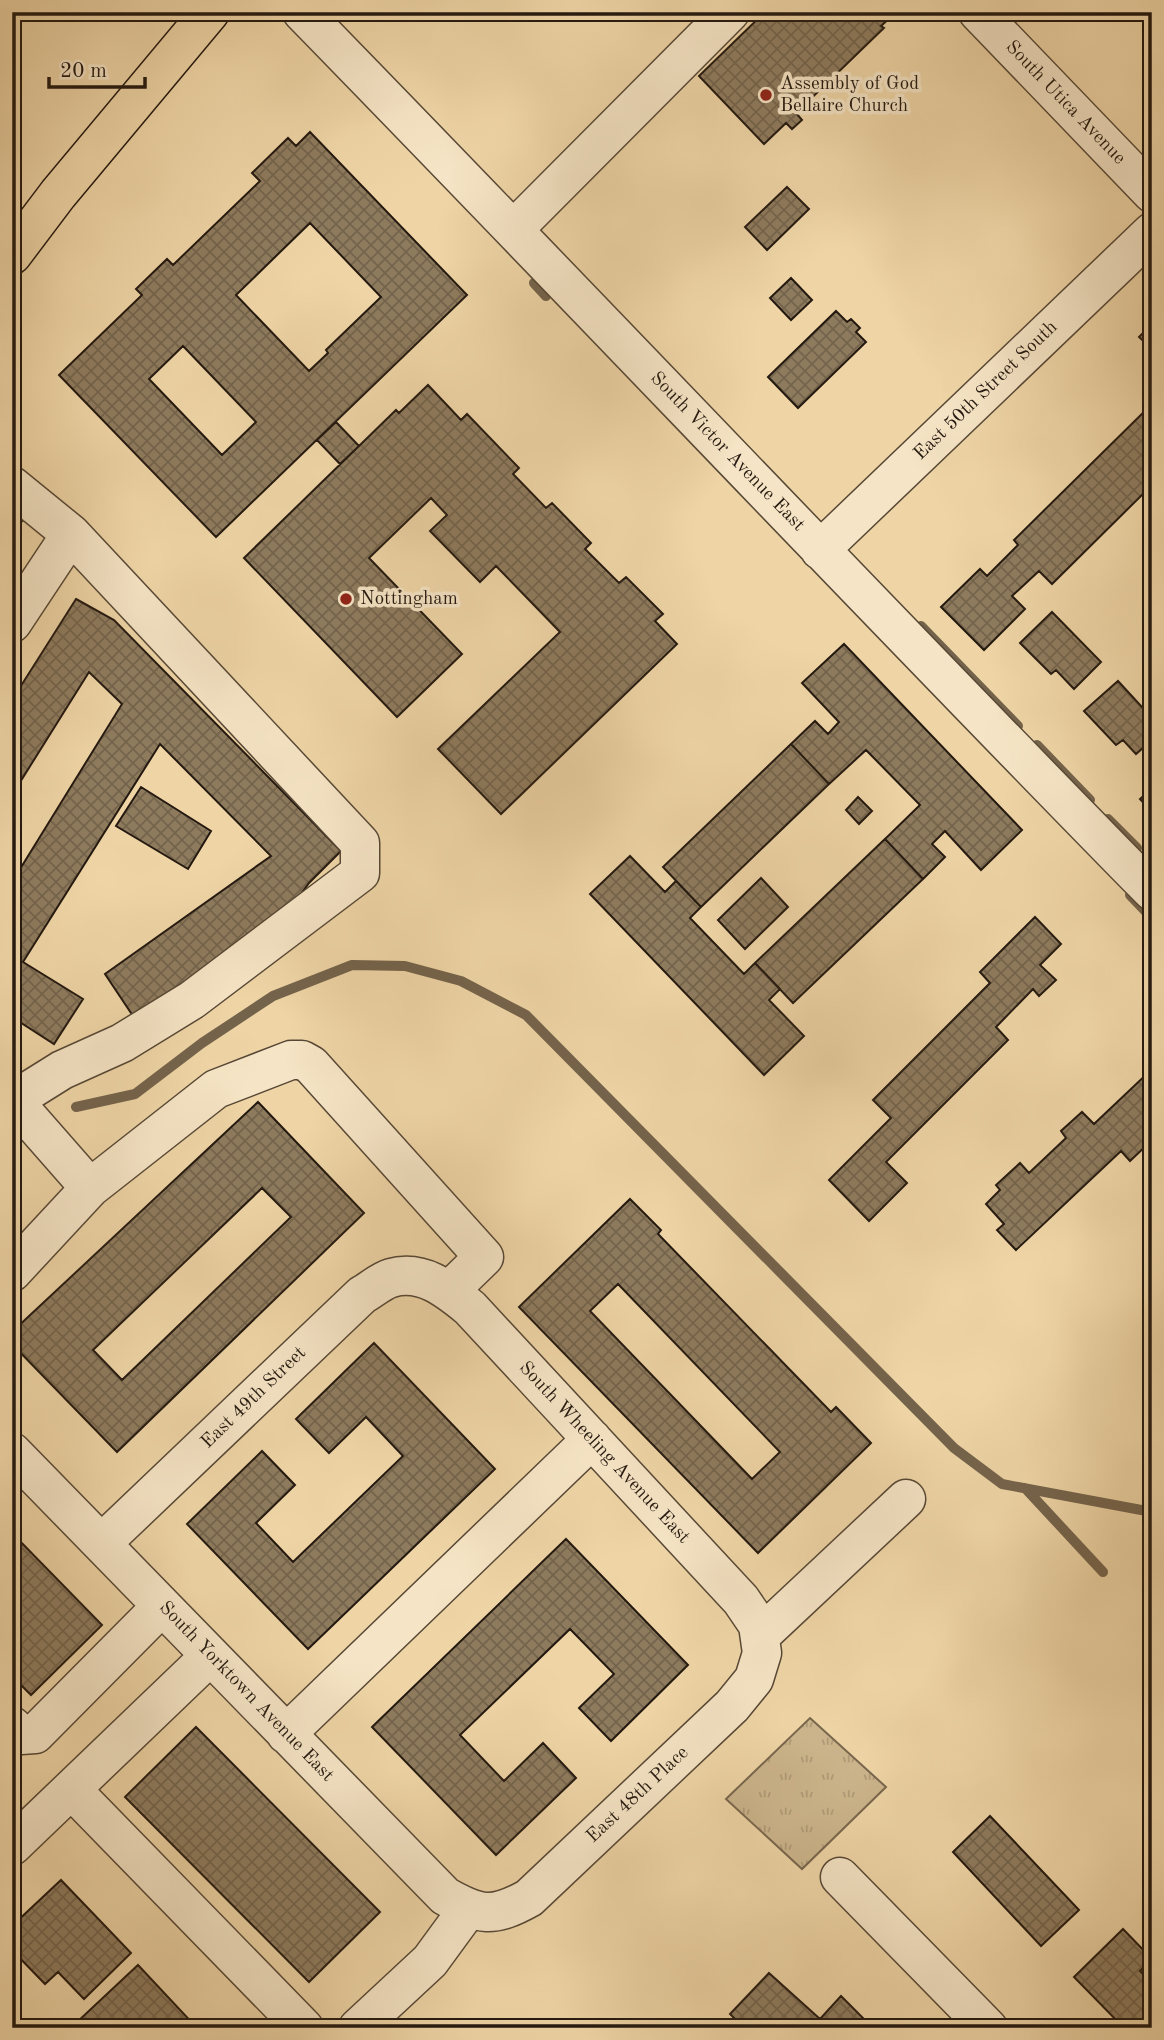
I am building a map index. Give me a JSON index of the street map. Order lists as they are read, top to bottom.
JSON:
{
  "streets": {
    "street": [
      "South Utica Avenue",
      "East 50th Street South",
      "South Victor Avenue East",
      "East 49th Street",
      "South Wheeling Avenue East",
      "South Yorktown Avenue East",
      "East 48th Place"
    ]
  },
  "crossings": [
    ["East 50th Street South", "South Victor Avenue East"],
    ["East 49th Street", "South Wheeling Avenue East"],
    ["East 49th Street", "South Yorktown Avenue East"],
    ["South Wheeling Avenue East", "East 48th Place"],
    ["South Yorktown Avenue East", "East 48th Place"]
  ],
  "places": ["Assembly of God Bellaire Church", "Nottingham"],
  "scale_bar": "20 m"
}
